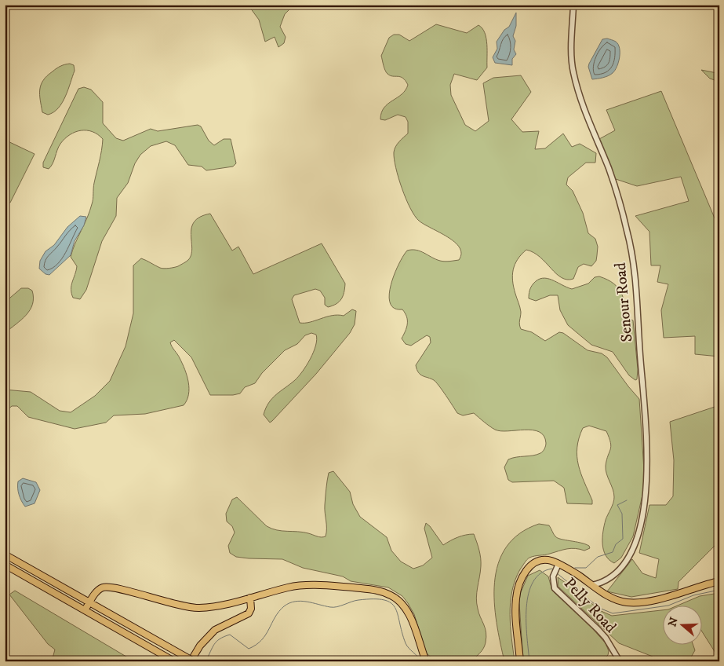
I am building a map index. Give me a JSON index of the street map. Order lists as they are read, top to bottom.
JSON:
{
  "streets": {
    "street": ["Senour Road", "Pelly Road"]
  },
  "north": "left"
}
